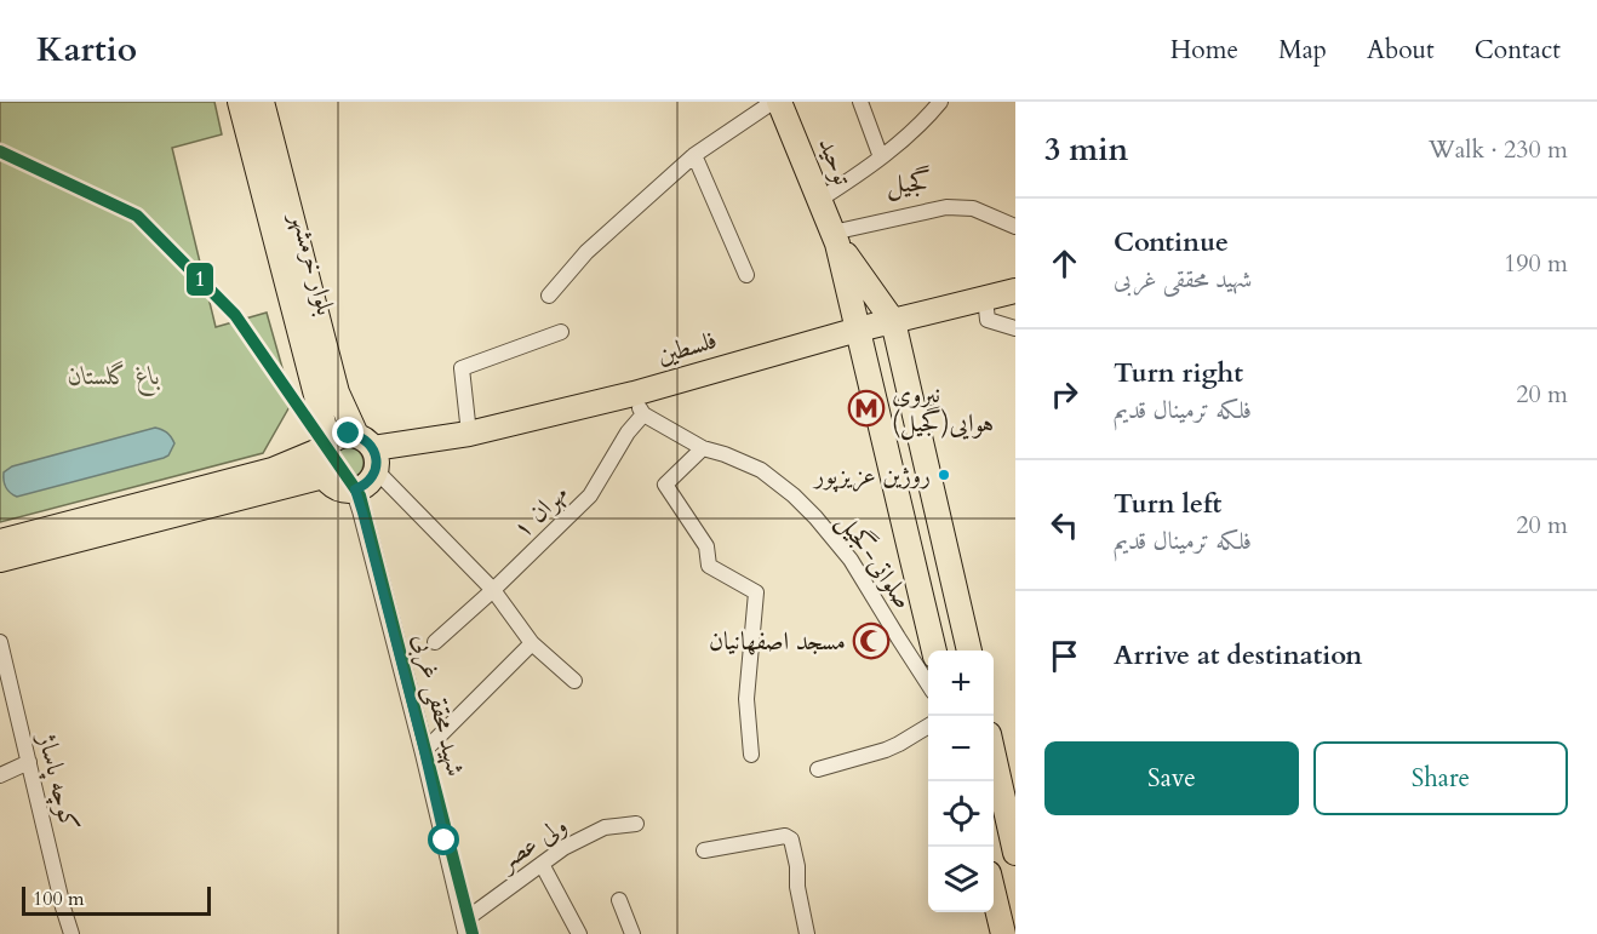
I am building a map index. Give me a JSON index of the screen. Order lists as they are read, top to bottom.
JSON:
{
  "streets": {
    "main road": ["توحید", "بلوار خرمشهر", "فلسطین"],
    "street": [
      "مهران ۱",
      "صلواتی-گجیل",
      "شهید محققی غربی",
      "کوچه پاساژ",
      "ولی عصر"
    ]
  },
  "crossings": [
    ["بلوار خرمشهر", "فلسطین"],
    ["بلوار خرمشهر", "شهید محققی غربی"],
    ["فلسطین", "مهران ۱"],
    ["فلسطین", "صلواتی-گجیل"],
    ["فلسطین", "شهید محققی غربی"],
    ["مهران ۱", "صلواتی-گجیل"],
    ["شهید محققی غربی", "ولی عصر"]
  ],
  "districts": ["گجیل"],
  "parks": ["باغ گلستان"],
  "places": {
    "metro station": ["نیروی هوایی(گجیل)"],
    "other": ["روژین عزیزپور"],
    "mosque": ["مسجد اصفهانیان"]
  },
  "lines": ["transit line 1"],
  "scale_bar": "100 m",
  "page": {
    "header": "Kartio",
    "nav": [
      "Home",
      "Map",
      "About",
      "Contact"
    ],
    "heading": ["3 min", "Walk · 230 m"],
    "list": [
      ["Continue", "شهید محققی غربی", "190 m"],
      ["Turn right", "فلکه ترمینال قدیم", "20 m"],
      ["Turn left", "فلکه ترمینال قدیم", "20 m"],
      "Arrive at destination"
    ],
    "map_buttons": ["+", "−"],
    "buttons": ["Save", "Share"],
    "scale": "100 m"
  }
}
